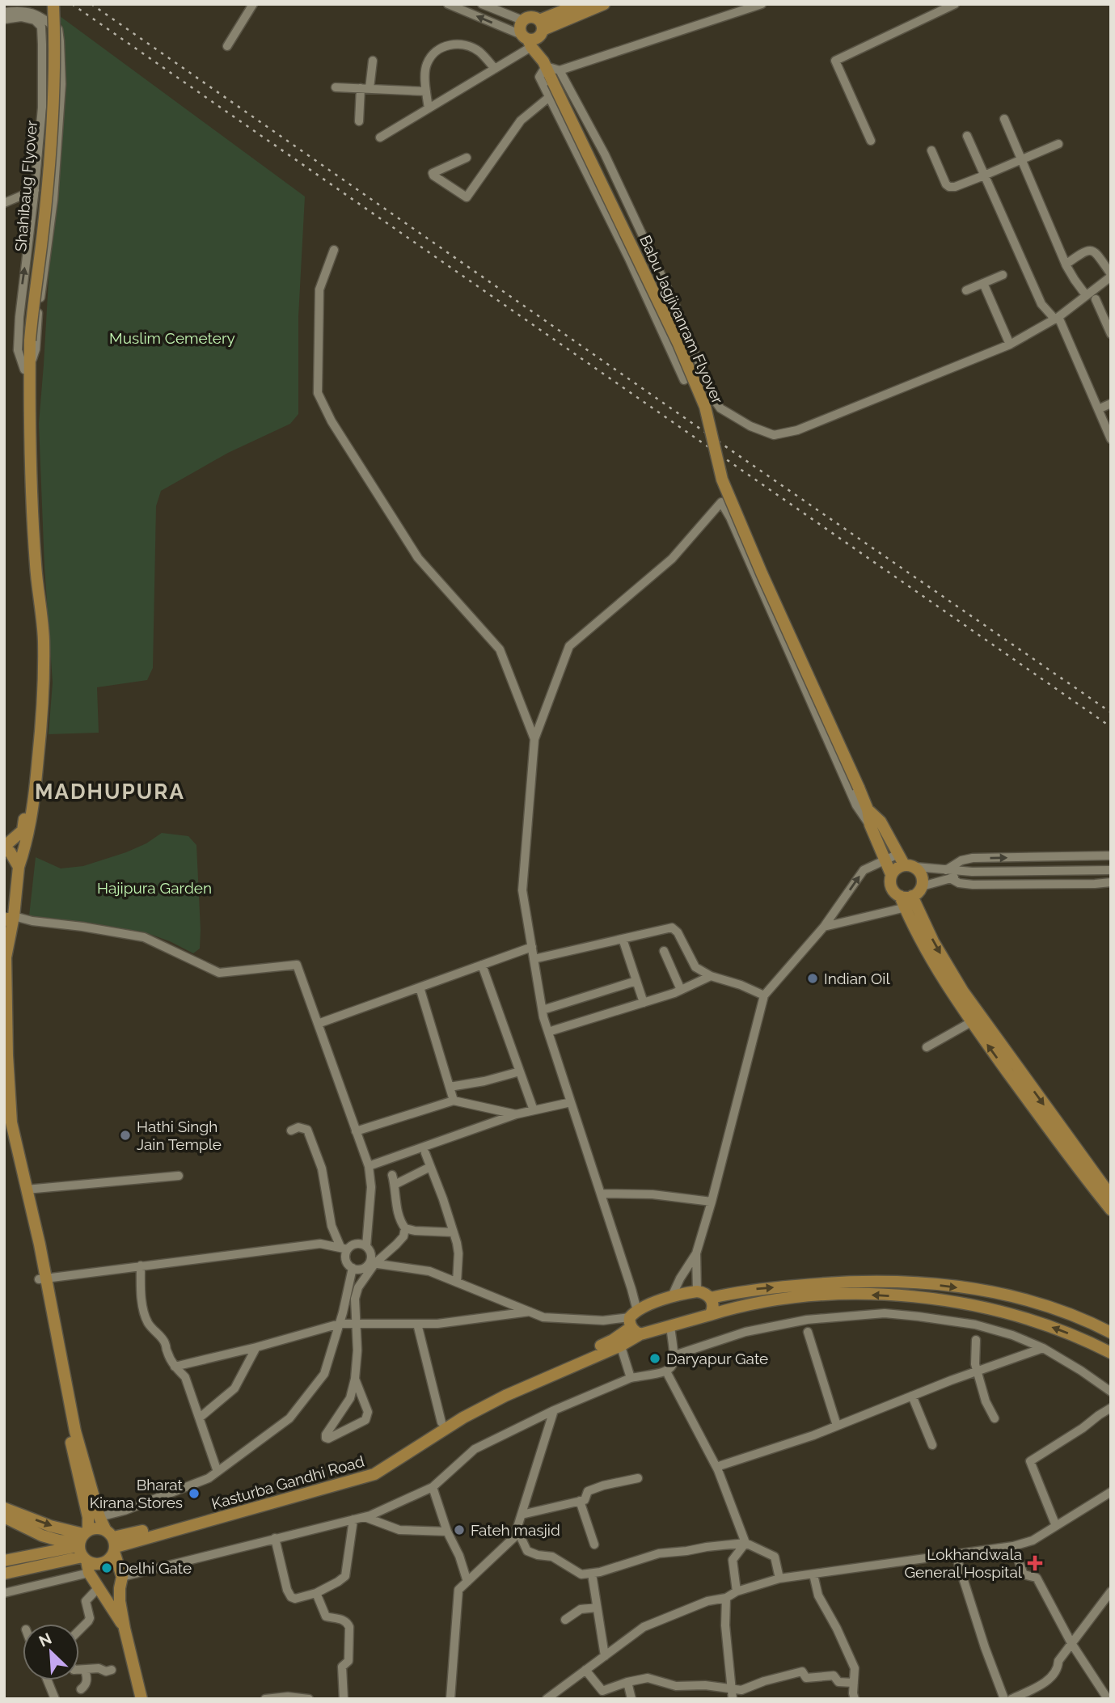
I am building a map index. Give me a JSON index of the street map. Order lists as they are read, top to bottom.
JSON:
{
  "streets": {
    "main road": ["Shahibaug Flyover", "Babu Jagjivanram Flyover", "Kasturba Gandhi Road"]
  },
  "districts": ["MADHUPURA"],
  "parks": ["Muslim Cemetery", "Hajipura Garden"],
  "places": {
    "other": [
      "Indian Oil",
      "Hathi Singh Jain Temple",
      "Daryapur Gate",
      "Bharat Kirana Stores",
      "Fateh masjid",
      "Delhi Gate"
    ],
    "health": ["Lokhandwala General Hospital"]
  },
  "north": "top left"
}
